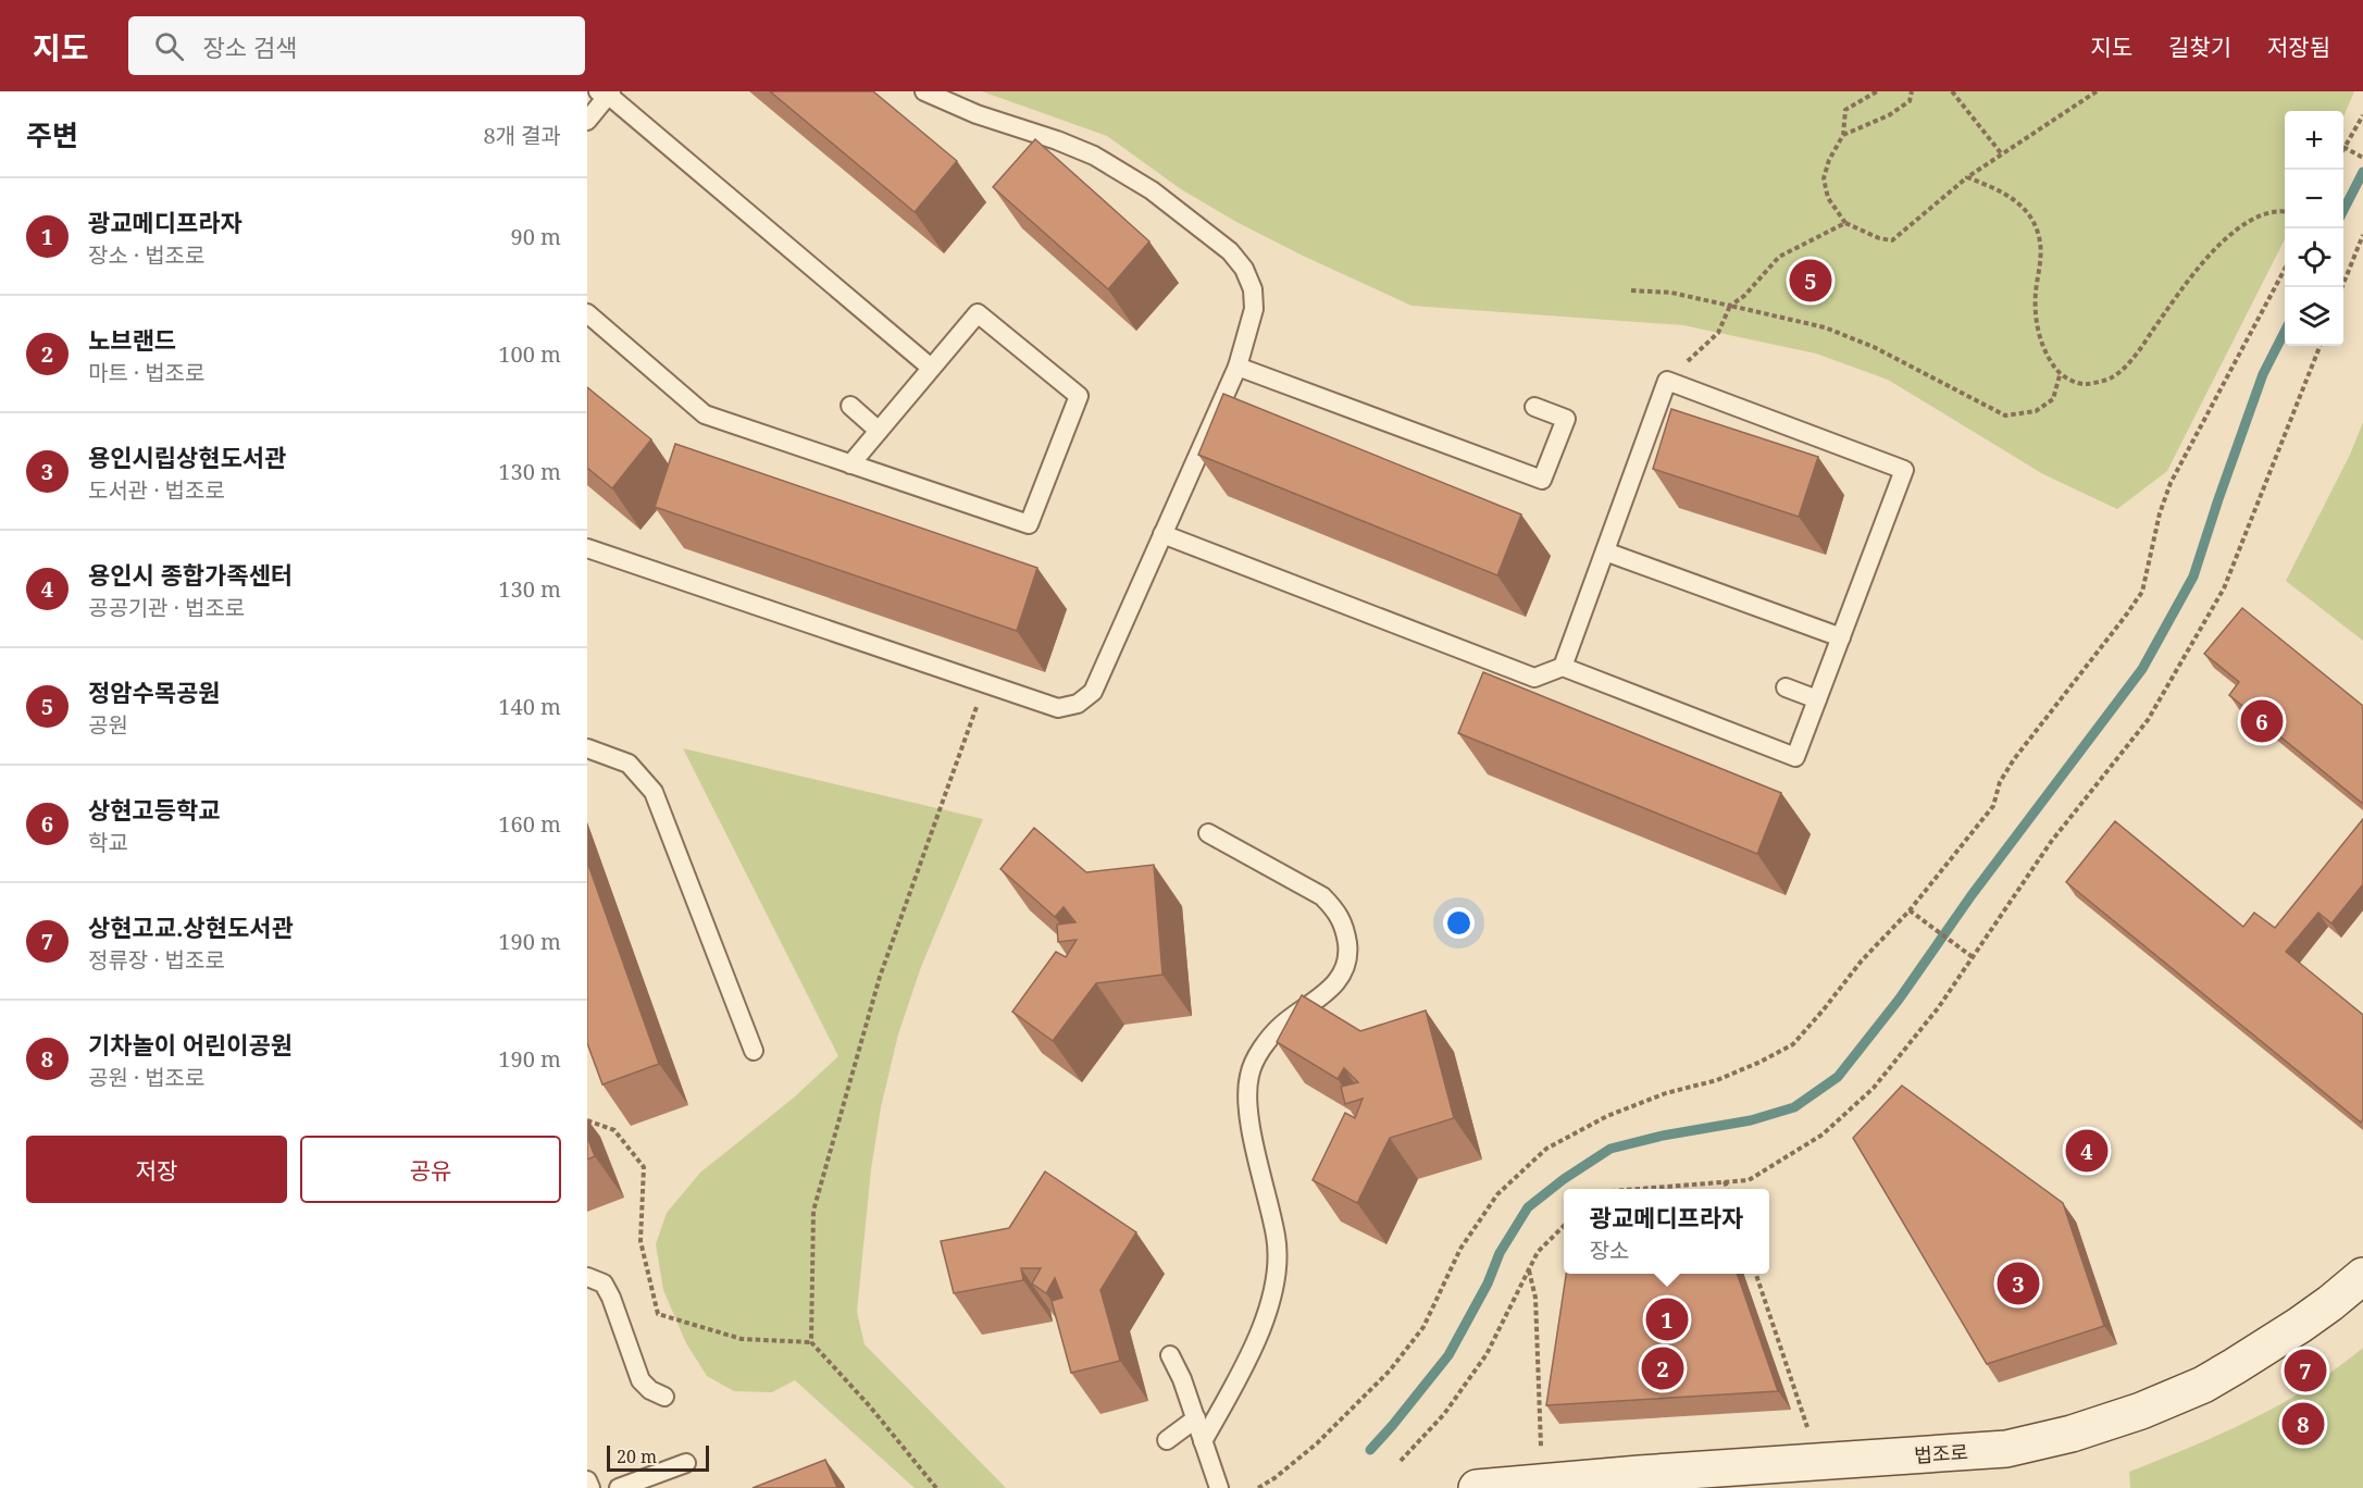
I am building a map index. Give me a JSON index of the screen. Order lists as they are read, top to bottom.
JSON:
{
  "streets": {
    "street": ["법조로"]
  },
  "scale_bar": "20 m",
  "page": {
    "header": "지도",
    "search": "장소 검색",
    "nav": ["지도", "길찾기", "저장됨"],
    "heading": ["주변", "8개 결과"],
    "map_buttons": ["+", "−"],
    "list": [
      {
        "mark": "1",
        "name": "광교메디프라자",
        "note": "장소 · 법조로",
        "value": "90 m"
      },
      {
        "mark": "2",
        "name": "노브랜드",
        "note": "마트 · 법조로",
        "value": "100 m"
      },
      {
        "mark": "3",
        "name": "용인시립상현도서관",
        "note": "도서관 · 법조로",
        "value": "130 m"
      },
      {
        "mark": "4",
        "name": "용인시 종합가족센터",
        "note": "공공기관 · 법조로",
        "value": "130 m"
      },
      {
        "mark": "5",
        "name": "정암수목공원",
        "note": "공원",
        "value": "140 m"
      },
      {
        "mark": "6",
        "name": "상현고등학교",
        "note": "학교",
        "value": "160 m"
      },
      {
        "mark": "7",
        "name": "상현고교.상현도서관",
        "note": "정류장 · 법조로",
        "value": "190 m"
      },
      {
        "mark": "8",
        "name": "기차놀이 어린이공원",
        "note": "공원 · 법조로",
        "value": "190 m"
      }
    ],
    "pins": [
      "5",
      "6",
      "4",
      "3",
      "1",
      "2",
      "7",
      "8"
    ],
    "buttons": ["저장", "공유"],
    "popup": ["광교메디프라자", "장소"],
    "scale": "20 m"
  }
}
